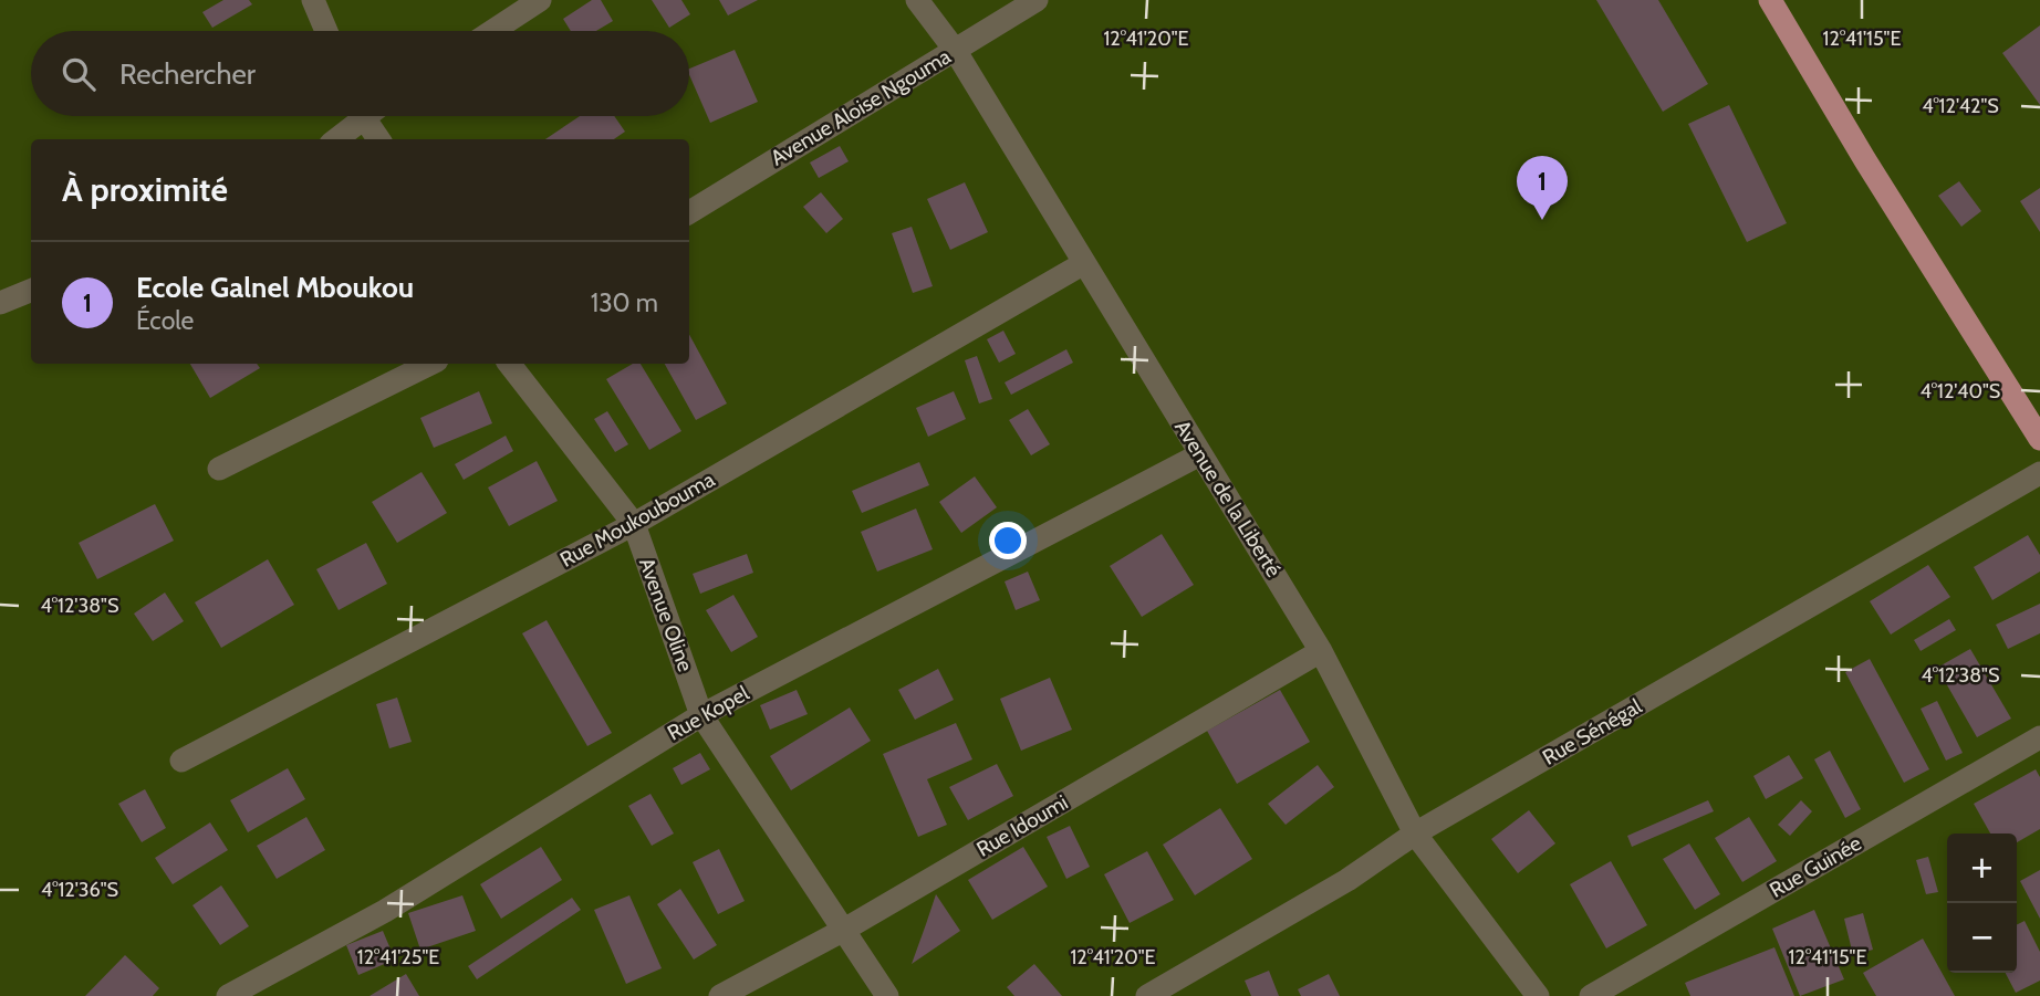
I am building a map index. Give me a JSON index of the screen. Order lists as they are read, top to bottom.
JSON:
{
  "streets": {
    "street": [
      "Avenue Aloise Ngouma",
      "Avenue de la Liberté",
      "Rue Moukoubouma",
      "Avenue Oline",
      "Rue Kopel",
      "Rue Sénégal",
      "Rue Idoumi",
      "Rue Guinée"
    ]
  },
  "crossings": [
    ["Avenue Aloise Ngouma", "Avenue de la Liberté"],
    ["Avenue de la Liberté", "Rue Moukoubouma"],
    ["Avenue de la Liberté", "Rue Kopel"],
    ["Avenue de la Liberté", "Rue Sénégal"],
    ["Avenue de la Liberté", "Rue Idoumi"],
    ["Rue Moukoubouma", "Avenue Oline"],
    ["Avenue Oline", "Rue Kopel"],
    ["Avenue Oline", "Rue Idoumi"]
  ],
  "page": {
    "search": "Rechercher",
    "heading": "À proximité",
    "pins": "1",
    "list": [
      {
        "mark": "1",
        "name": "Ecole Galnel Mboukou",
        "note": "École",
        "value": "130 m"
      }
    ],
    "map_buttons": ["+", "−"]
  },
  "coordinates": [
    "12°41'20\"E",
    "12°41'15\"E",
    "4°12'42\"S",
    "4°12'40\"S",
    "4°12'38\"S",
    "4°12'36\"S",
    "12°41'25\"E"
  ]
}
